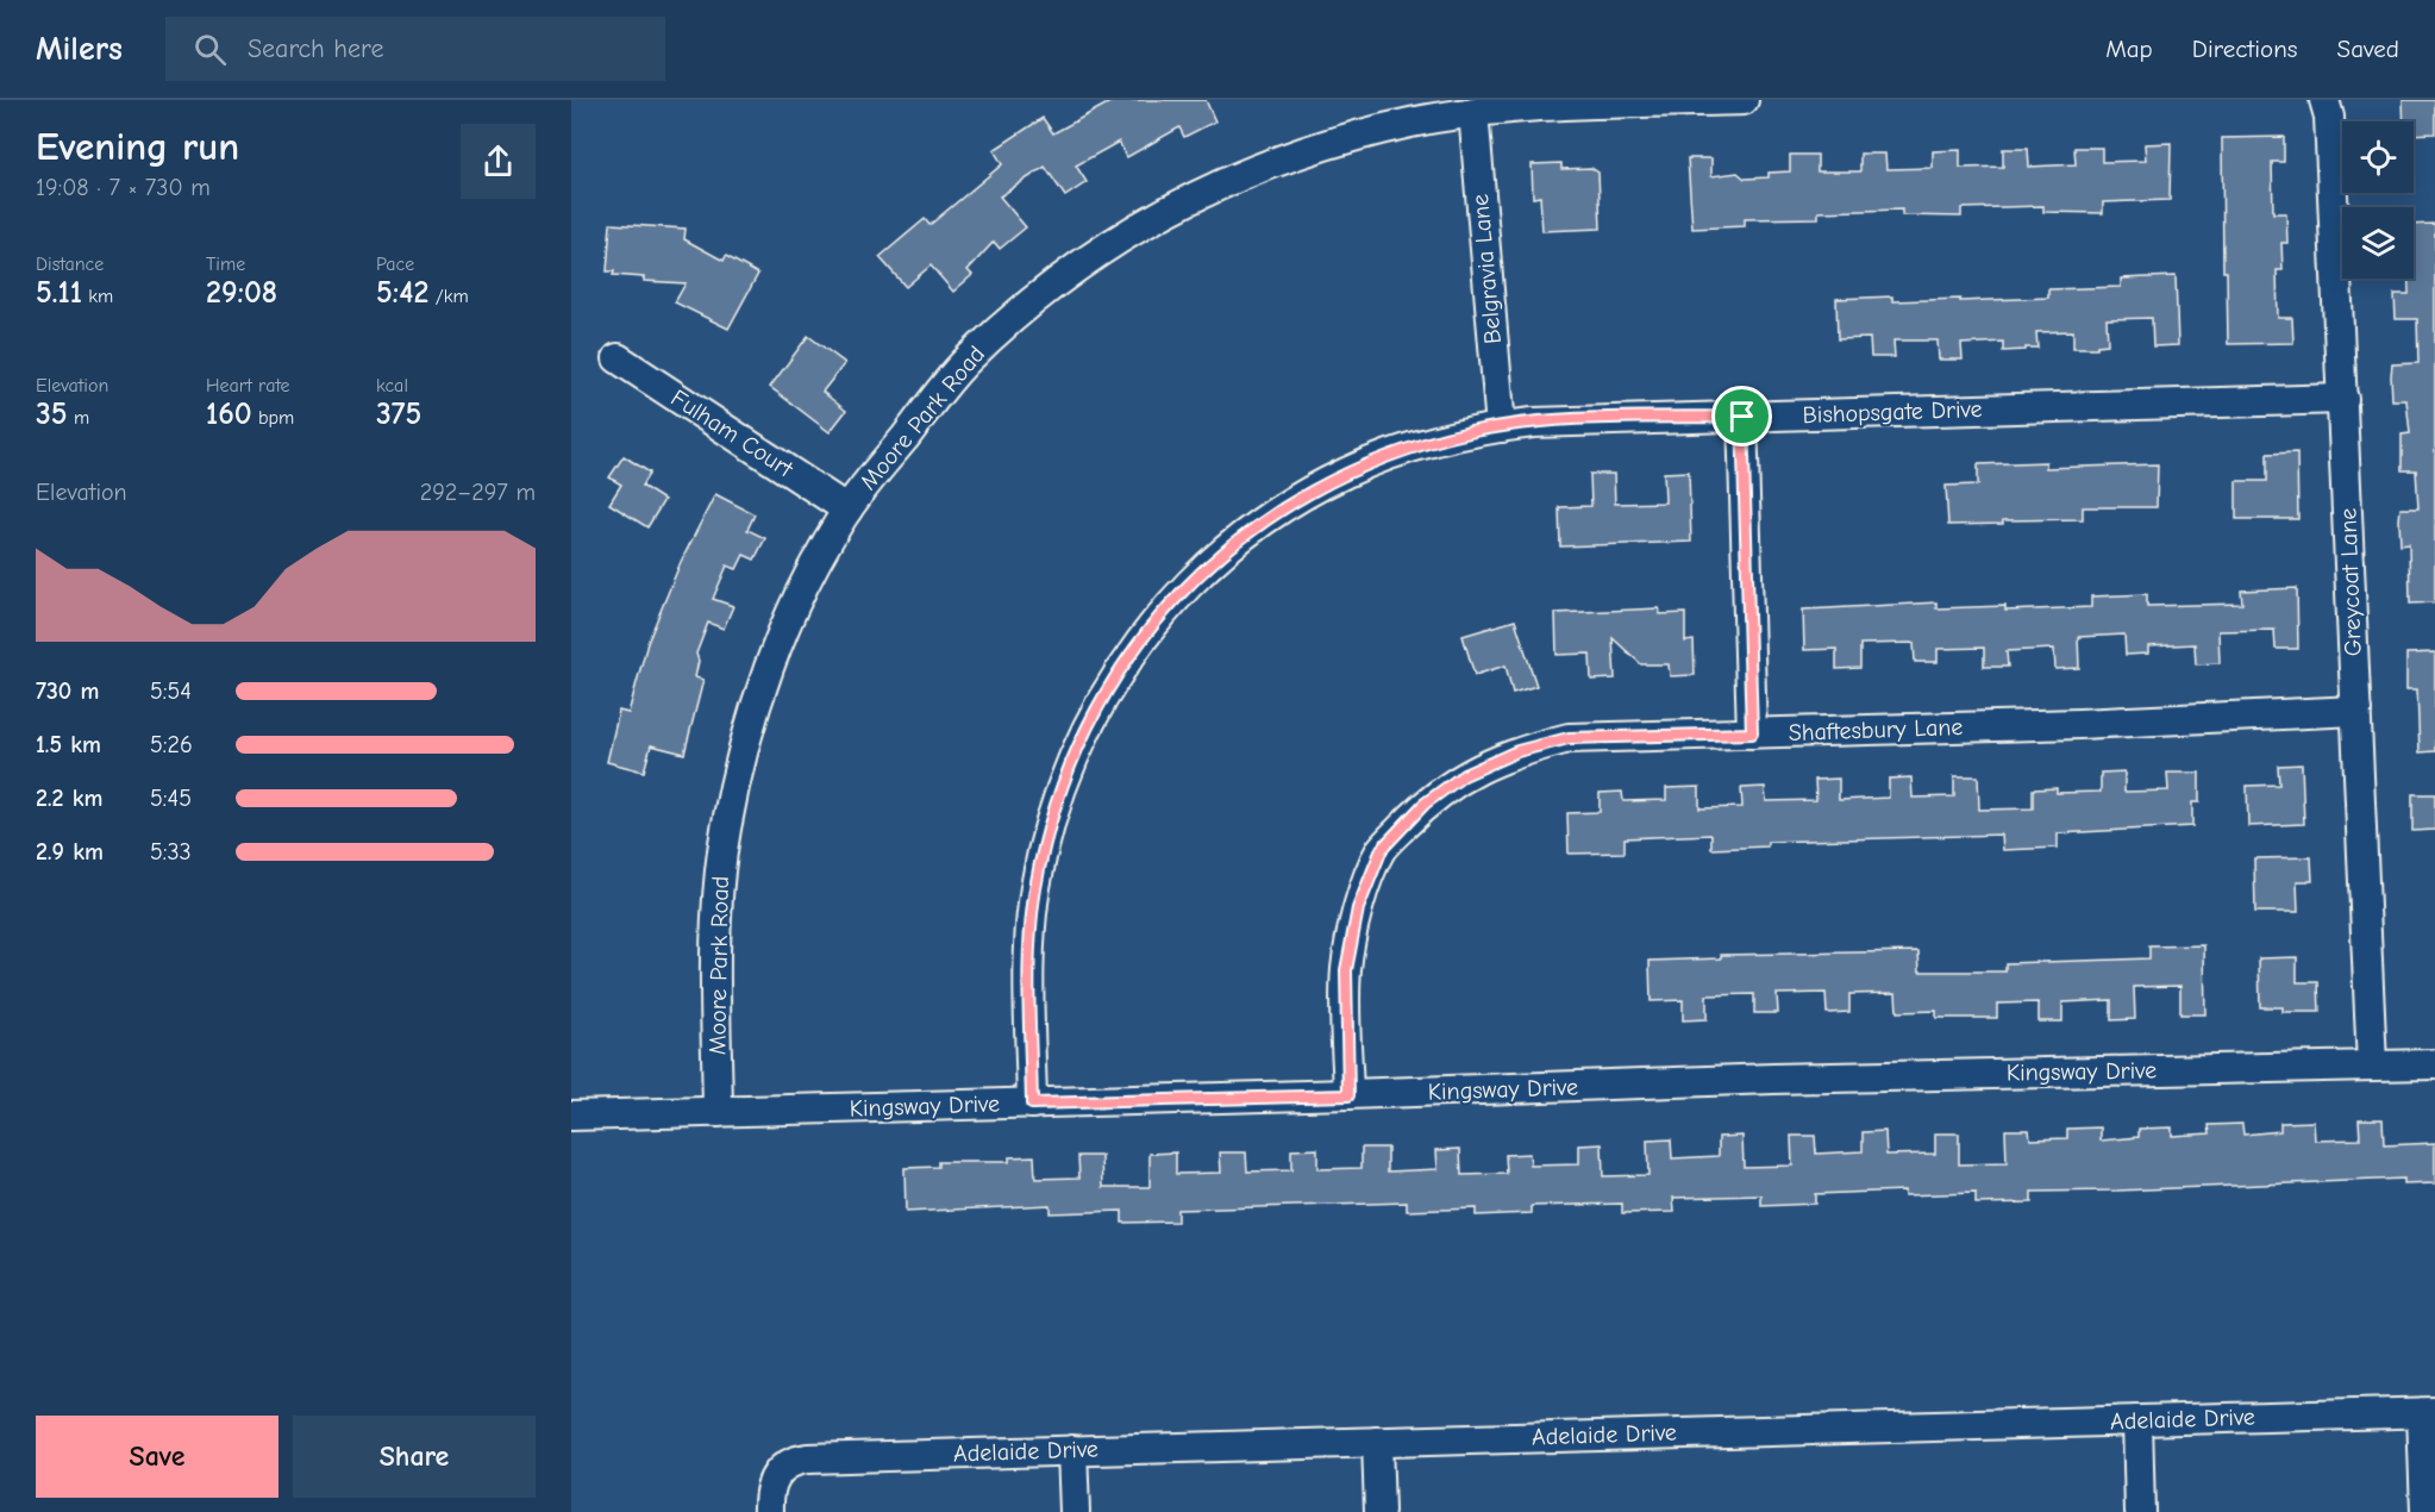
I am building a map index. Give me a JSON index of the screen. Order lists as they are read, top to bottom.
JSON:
{
  "streets": {
    "street": [
      "Belgravia Lane",
      "Bishopsgate Drive",
      "Moore Park Road",
      "Fulham Court",
      "Greycoat Lane",
      "Shaftesbury Lane",
      "Kingsway Drive",
      "Adelaide Drive"
    ]
  },
  "crossings": [
    ["Belgravia Lane", "Bishopsgate Drive"],
    ["Belgravia Lane", "Moore Park Road"],
    ["Bishopsgate Drive", "Greycoat Lane"],
    ["Bishopsgate Drive", "Kingsway Drive"],
    ["Moore Park Road", "Fulham Court"],
    ["Moore Park Road", "Kingsway Drive"],
    ["Greycoat Lane", "Shaftesbury Lane"],
    ["Greycoat Lane", "Kingsway Drive"],
    ["Shaftesbury Lane", "Kingsway Drive"]
  ],
  "page": {
    "header": "Milers",
    "search": "Search here",
    "nav": ["Map", "Directions", "Saved"],
    "heading": ["Evening run", "19:08 · 7 × 730 m"],
    "stats": [
      ["Distance", "5.11 km"],
      ["Time", "29:08"],
      ["Pace", "5:42 /km"],
      ["Elevation", "35 m"],
      ["Heart rate", "160 bpm"],
      ["kcal", "375"]
    ],
    "chart": ["Elevation", "292–297 m"],
    "list": [
      {
        "name": "730 m",
        "note": "5:54"
      },
      {
        "name": "1.5 km",
        "note": "5:26"
      },
      {
        "name": "2.2 km",
        "note": "5:45"
      },
      {
        "name": "2.9 km",
        "note": "5:33"
      }
    ],
    "buttons": ["Save", "Share"]
  }
}
